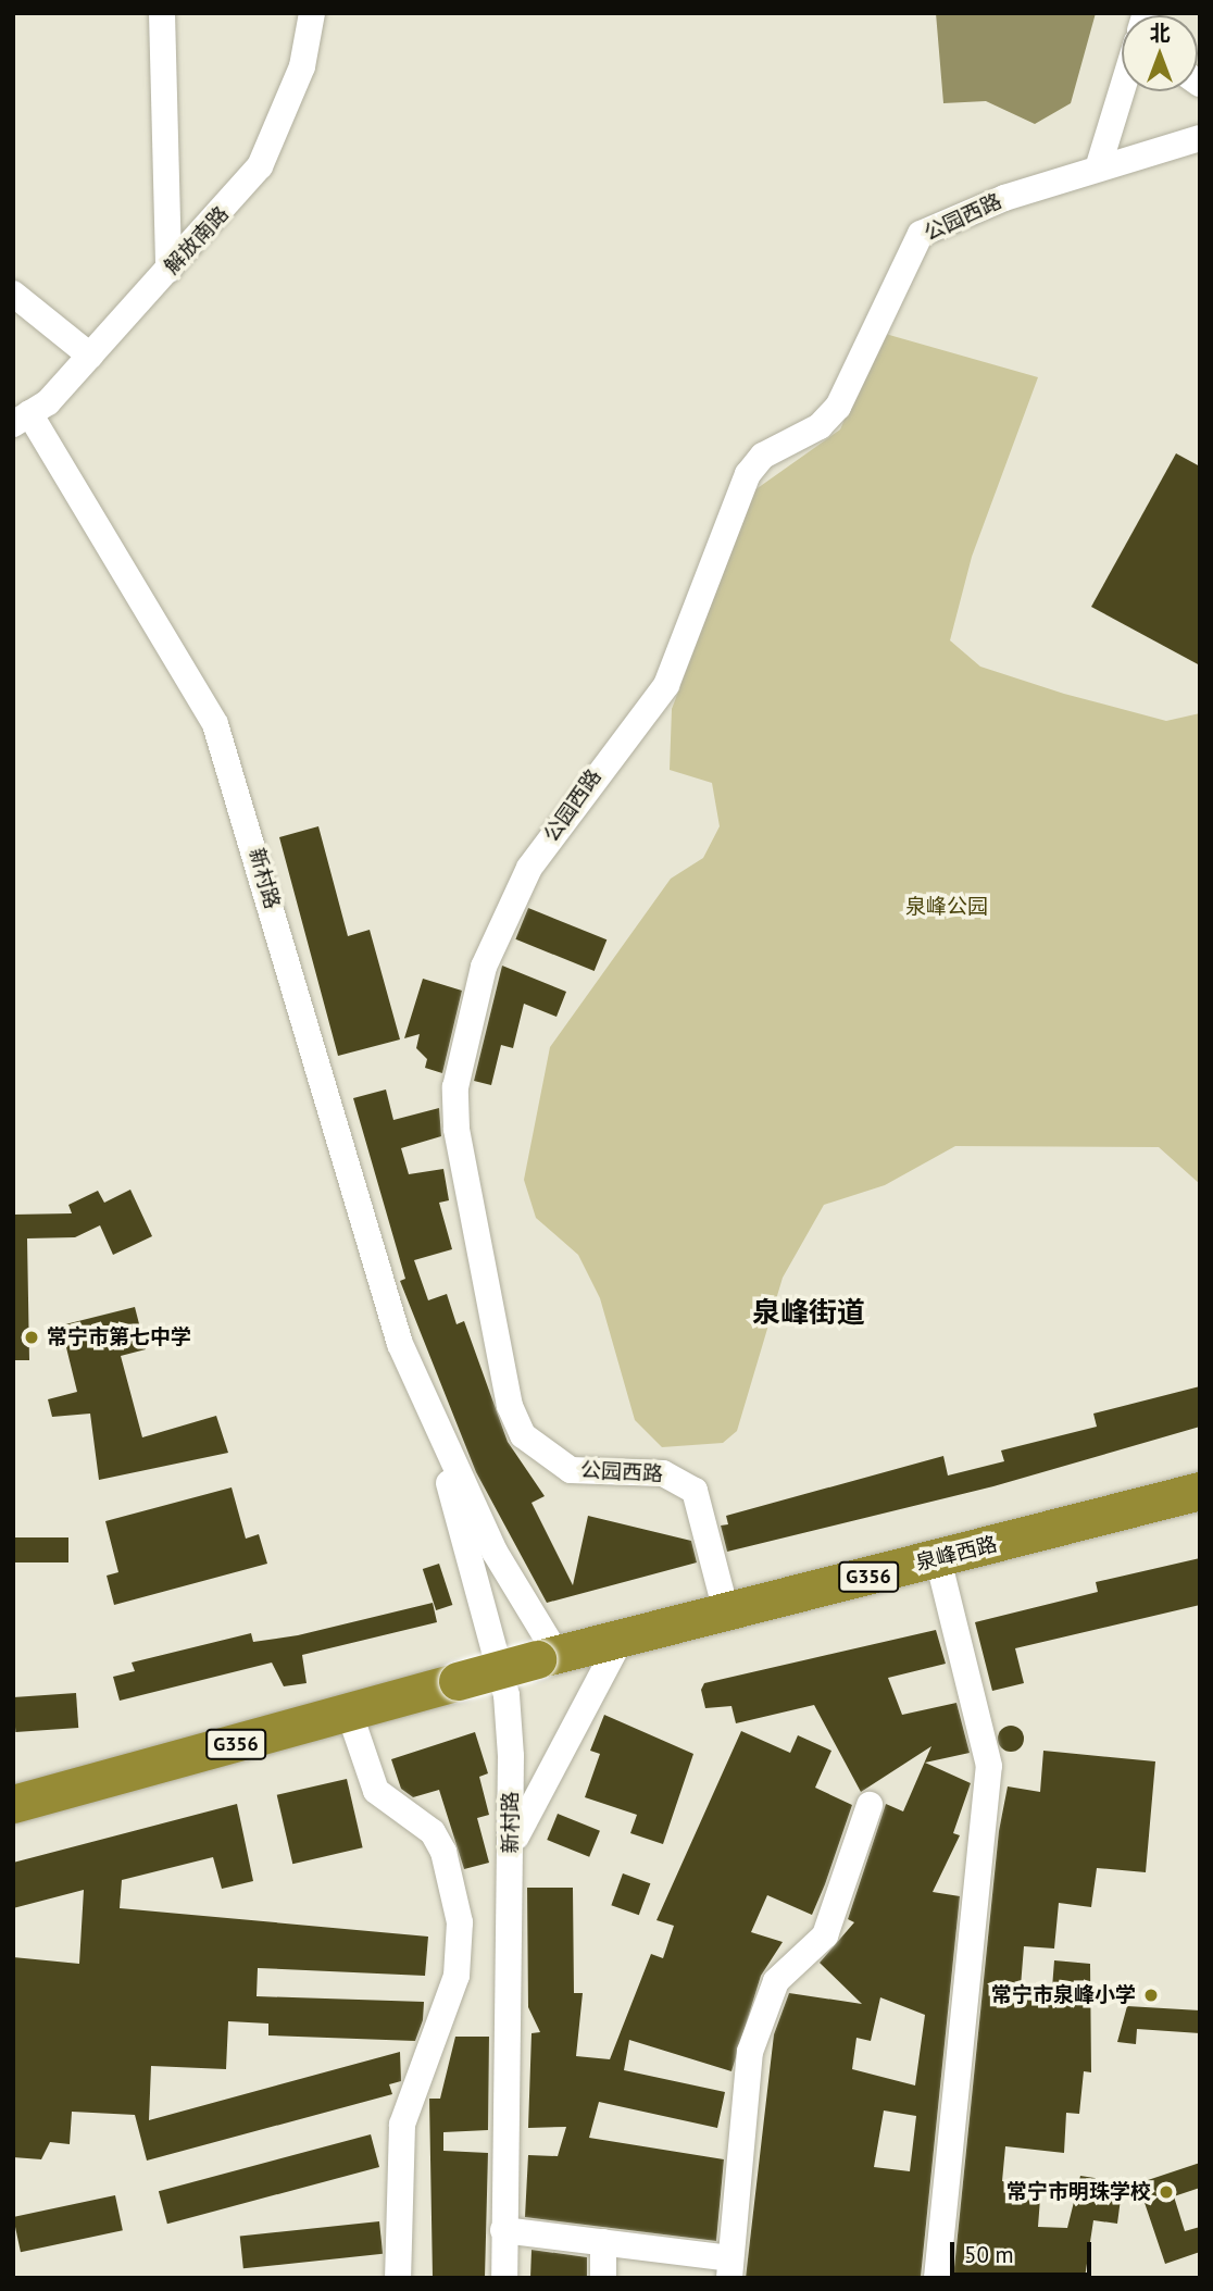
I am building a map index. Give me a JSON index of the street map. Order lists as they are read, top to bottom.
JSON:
{
  "streets": {
    "highway": ["泉峰西路", "G356"],
    "street": ["公园西路", "解放南路", "新村路"]
  },
  "crossings": [
    ["公园西路", "泉峰西路"],
    ["解放南路", "新村路"],
    ["新村路", "泉峰西路"],
    ["新村路", "G356"],
    ["泉峰西路", "G356"]
  ],
  "districts": ["泉峰街道"],
  "parks": ["泉峰公园"],
  "places": ["常宁市第七中学", "常宁市泉峰小学", "常宁市明珠学校"],
  "scale_bar": "50 m",
  "north": "top"
}
